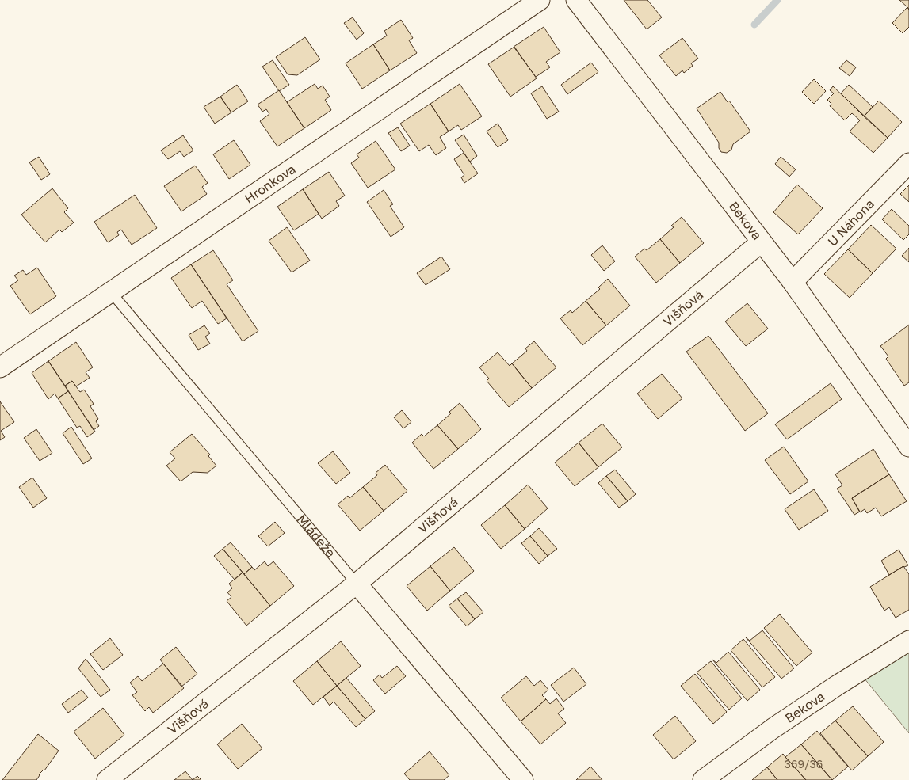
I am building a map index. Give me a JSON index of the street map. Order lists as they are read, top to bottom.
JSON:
{
  "streets": {
    "street": [
      "Hronkova",
      "Bekova",
      "U Náhona",
      "Višňová",
      "Mládeže"
    ]
  },
  "crossings": [
    ["Hronkova", "Mládeže"],
    ["Bekova", "U Náhona"],
    ["Bekova", "Višňová"],
    ["Višňová", "Mládeže"]
  ],
  "house_numbers": ["369/36"]
}
